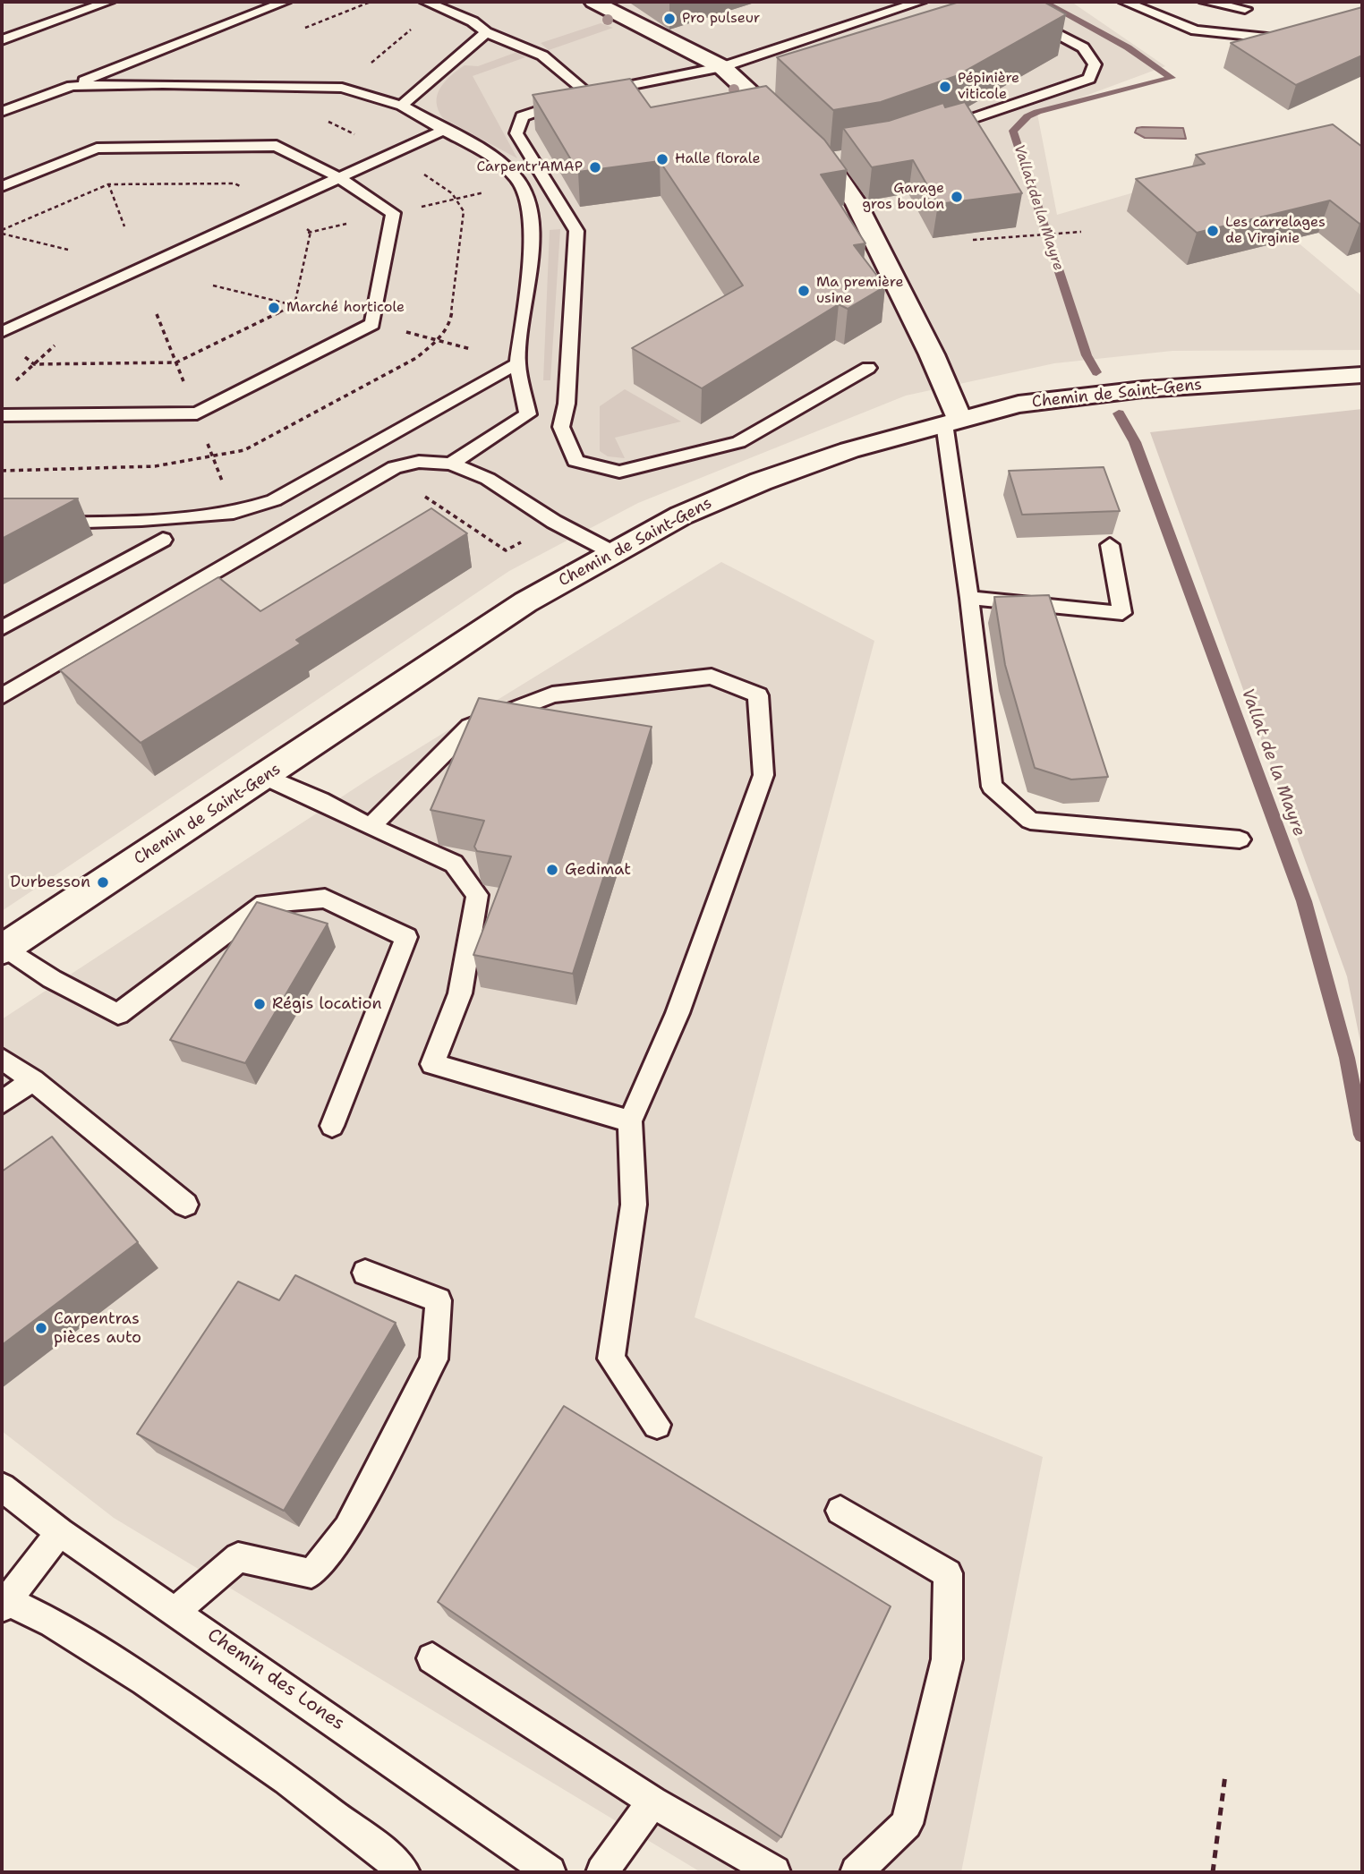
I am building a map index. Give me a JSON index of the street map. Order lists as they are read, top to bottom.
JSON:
{
  "streets": {
    "main road": ["Chemin de Saint-Gens"],
    "lane": ["Chemin des Lones"]
  },
  "water": ["Vallat de la Mayre"],
  "places": [
    "Pro pulseur",
    "Pépinière viticole",
    "Halle florale",
    "Carpentr'AMAP",
    "Garage gros boulon",
    "Les carrelages de Virginie",
    "Ma première usine",
    "Marché horticole",
    "Gedimat",
    "Durbesson",
    "Régis location",
    "Carpentras pièces auto"
  ]
}
